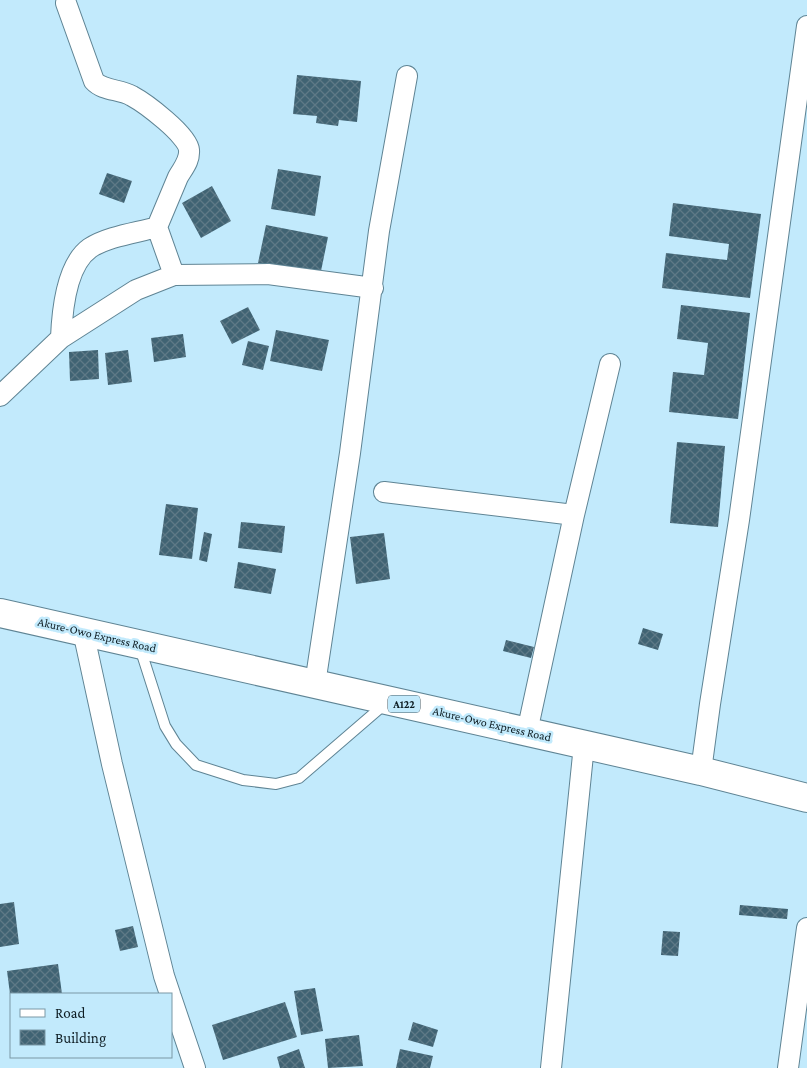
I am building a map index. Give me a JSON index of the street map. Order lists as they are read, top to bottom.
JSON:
{
  "streets": {
    "highway": ["Akure-Owo Express Road", "A122"]
  },
  "legend": ["Road", "Building"]
}
